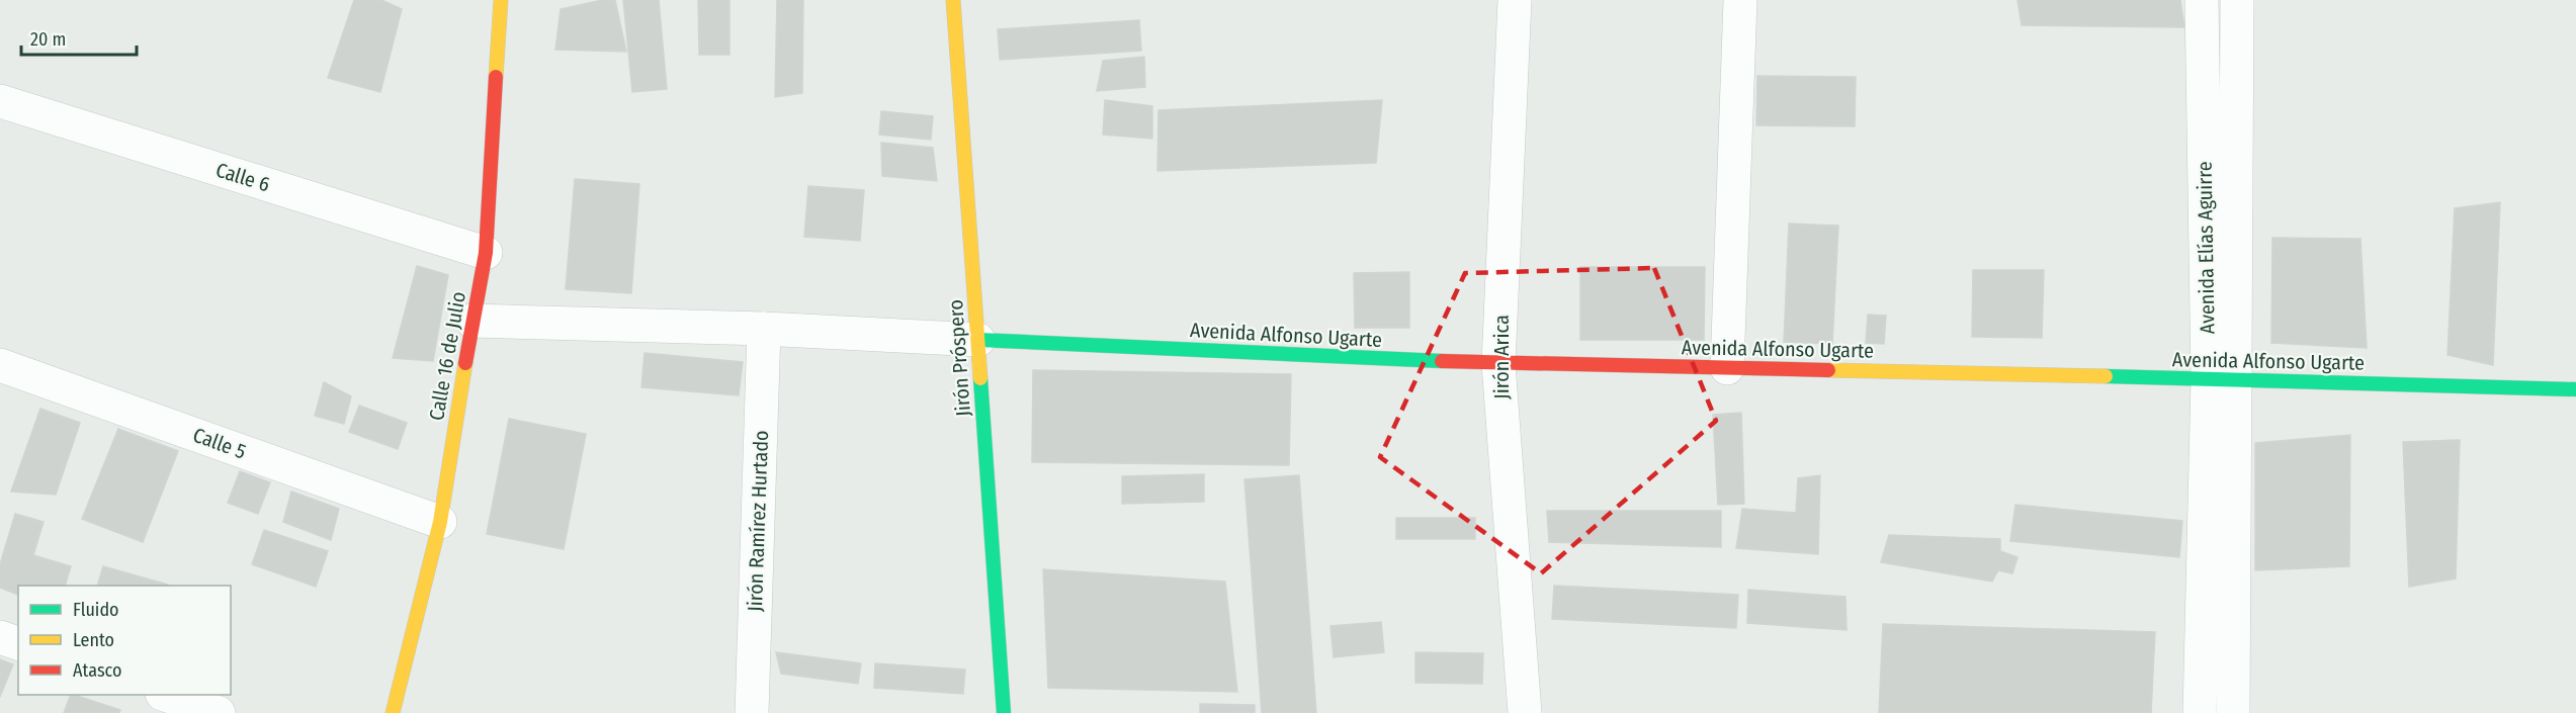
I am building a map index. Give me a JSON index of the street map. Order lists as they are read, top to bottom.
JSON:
{
  "streets": {
    "main road": ["Avenida Alfonso Ugarte", "Calle 16 de Julio", "Jirón Próspero"],
    "street": [
      "Calle 6",
      "Avenida Elías Aguirre",
      "Jirón Arica",
      "Calle 5",
      "Jirón Ramírez Hurtado"
    ]
  },
  "crossings": [
    ["Calle 6", "Calle 16 de Julio"],
    ["Avenida Elías Aguirre", "Avenida Alfonso Ugarte"],
    ["Avenida Alfonso Ugarte", "Jirón Arica"],
    ["Avenida Alfonso Ugarte", "Jirón Próspero"],
    ["Calle 16 de Julio", "Calle 5"]
  ],
  "legend": ["Fluido", "Lento", "Atasco"],
  "scale_bar": "20 m"
}
